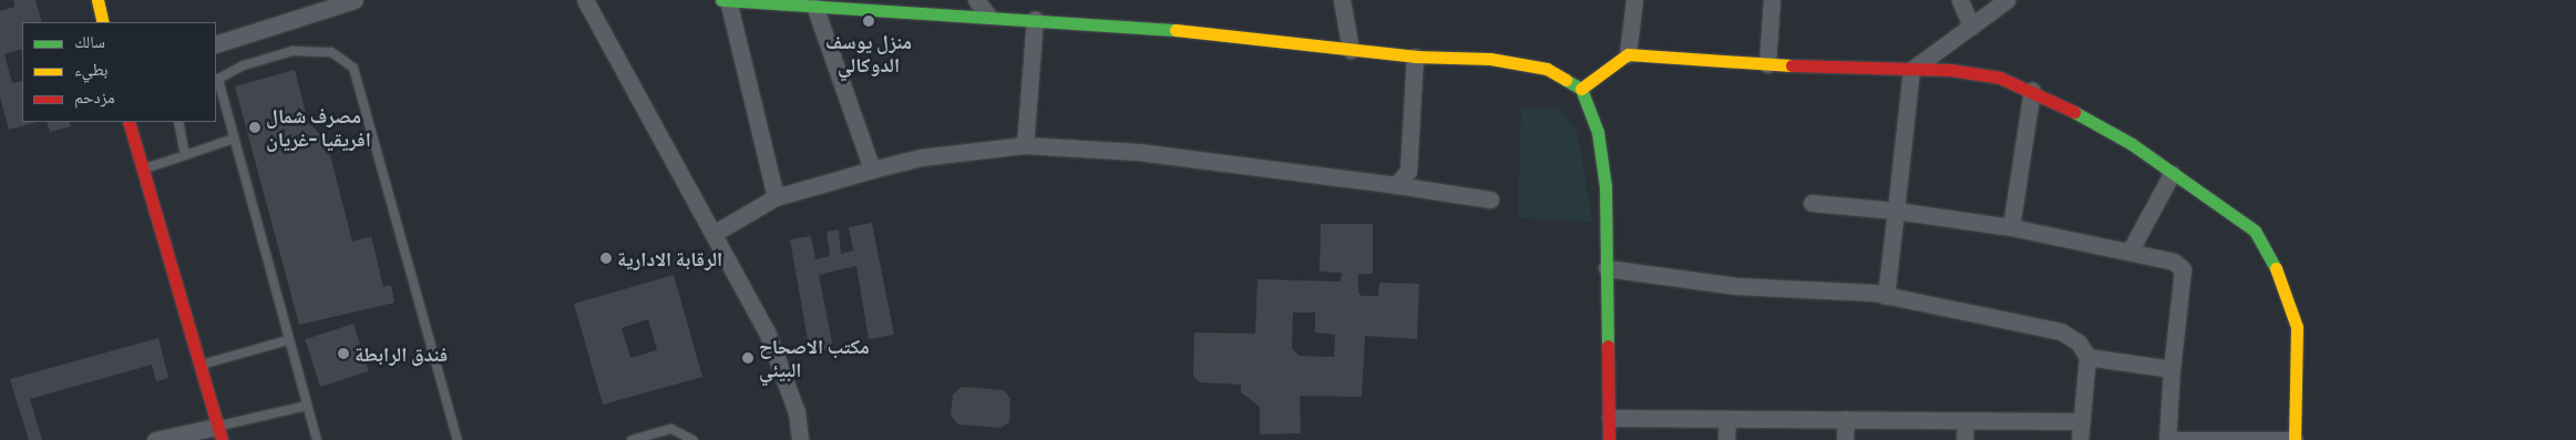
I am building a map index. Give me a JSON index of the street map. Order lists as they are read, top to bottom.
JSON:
{
  "places": [
    "منزل يوسف الدوكالي",
    "مصرف شمال افريقيا -غريان",
    "الرقابة الادارية",
    "فندق الرابطة",
    "مكتب الاصحاح البيئي"
  ],
  "legend": ["سالك", "بطيء", "مزدحم"]
}
